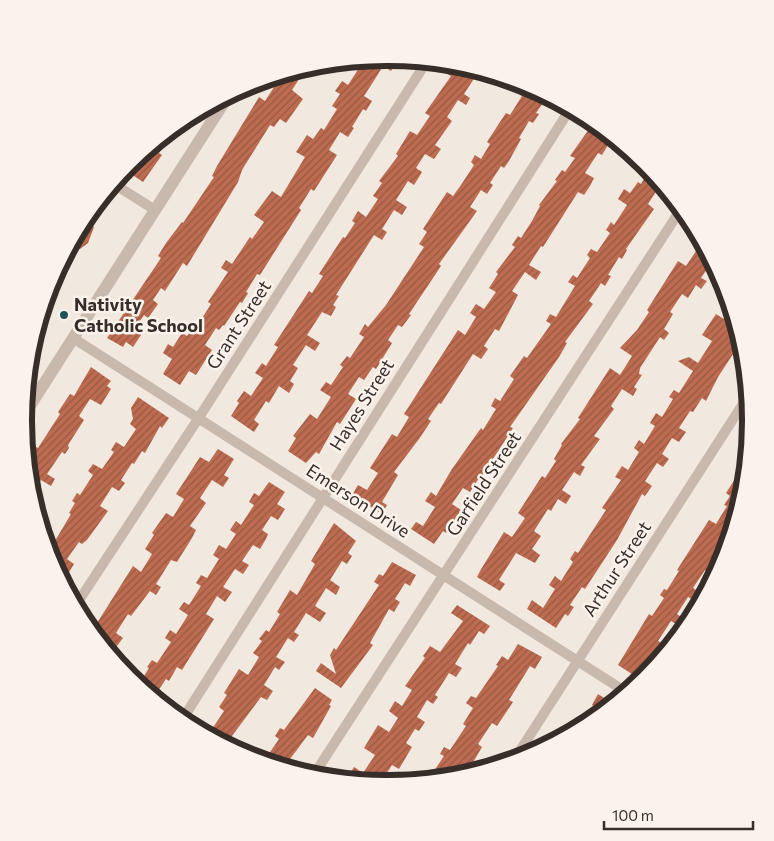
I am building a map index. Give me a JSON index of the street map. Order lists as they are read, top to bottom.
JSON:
{
  "streets": {
    "street": [
      "Grant Street",
      "Hayes Street",
      "Garfield Street",
      "Emerson Drive",
      "Arthur Street"
    ]
  },
  "crossings": [
    ["Grant Street", "Emerson Drive"],
    ["Hayes Street", "Emerson Drive"],
    ["Garfield Street", "Emerson Drive"],
    ["Emerson Drive", "Arthur Street"]
  ],
  "places": ["Nativity Catholic School"],
  "scale_bar": "100 m"
}
